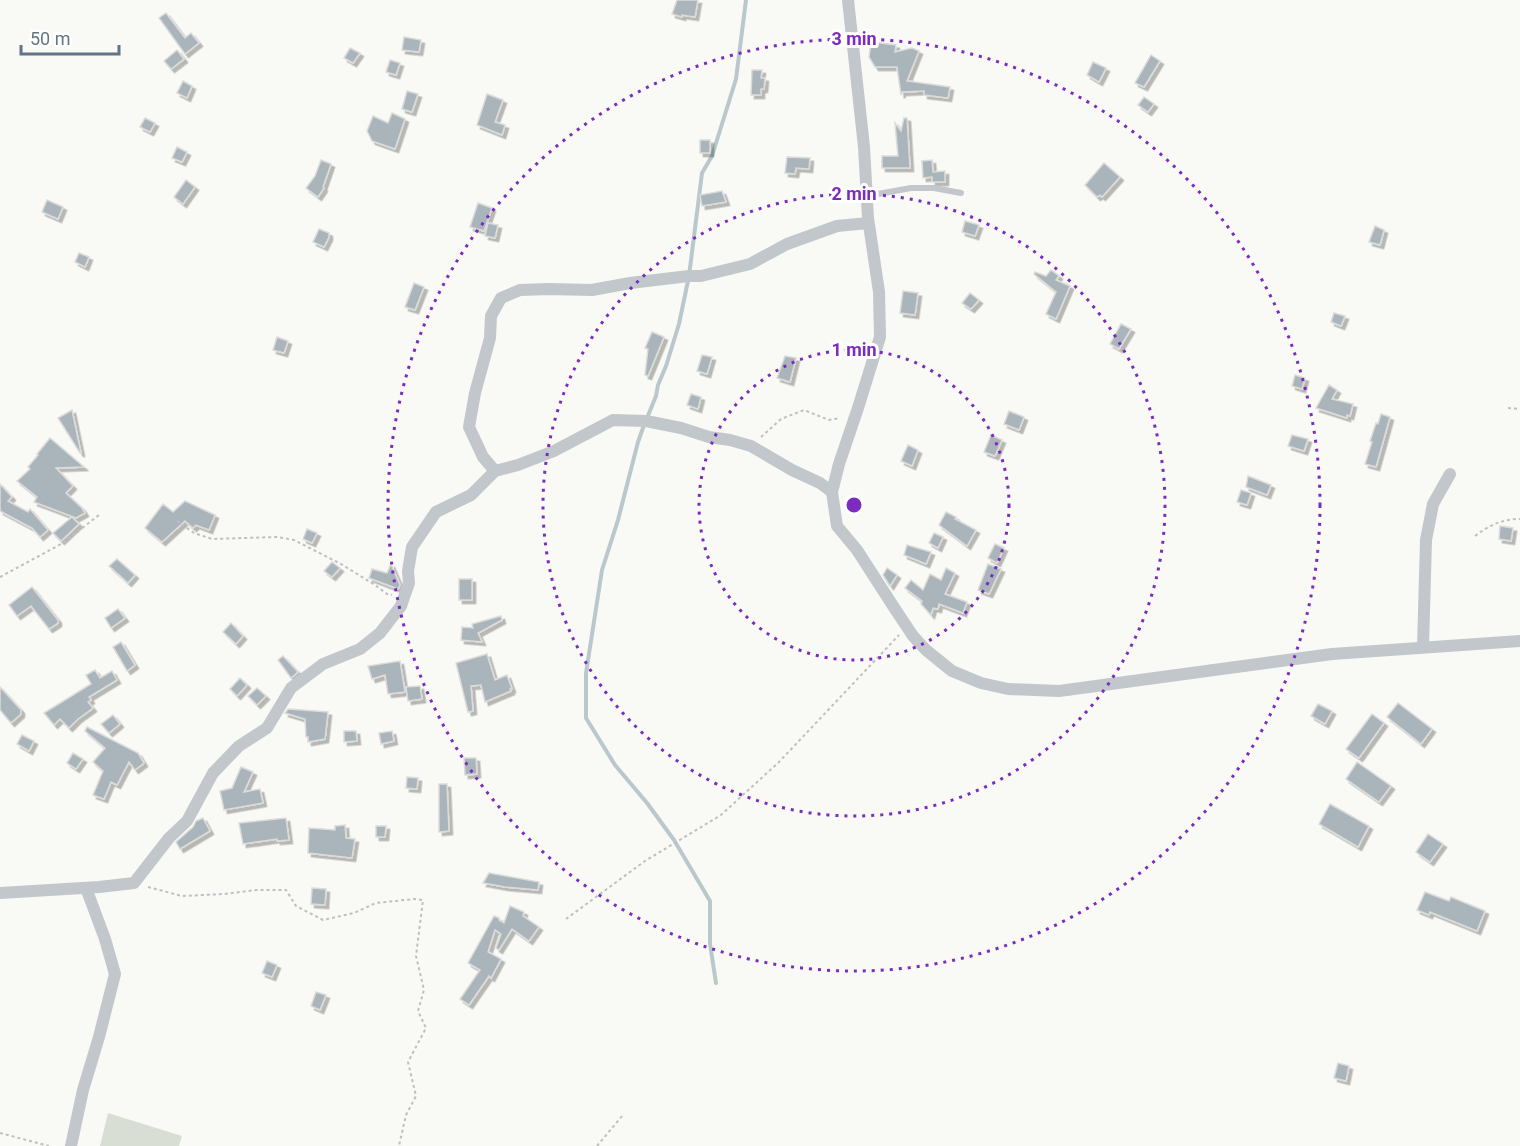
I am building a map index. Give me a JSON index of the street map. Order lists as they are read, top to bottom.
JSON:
{
  "scale_bar": "50 m",
  "rings": ["3 min", "2 min", "1 min"]
}
